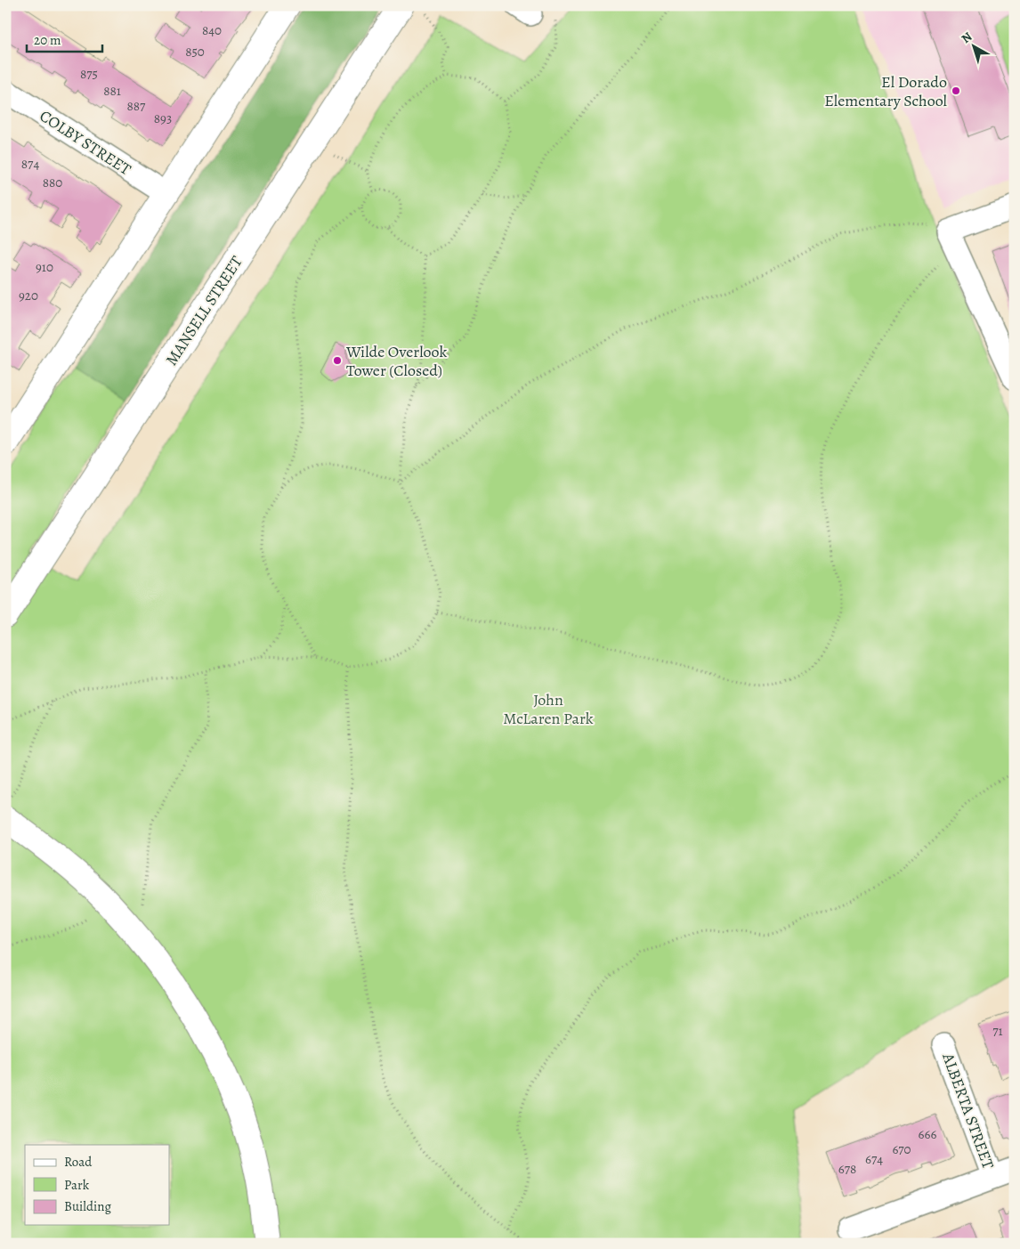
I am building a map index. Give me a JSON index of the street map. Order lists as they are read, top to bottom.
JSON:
{
  "streets": {
    "street": ["COLBY STREET", "MANSELL STREET", "ALBERTA STREET"]
  },
  "parks": ["John McLaren Park"],
  "places": ["El Dorado Elementary School", "Wilde Overlook Tower (Closed)"],
  "house_numbers": [
    "840",
    "850",
    "875",
    "881",
    "887",
    "893",
    "874",
    "880",
    "910",
    "920",
    "71",
    "666",
    "670",
    "674",
    "678"
  ],
  "legend": ["Road", "Park", "Building"],
  "scale_bar": "20 m",
  "north": "top left"
}
